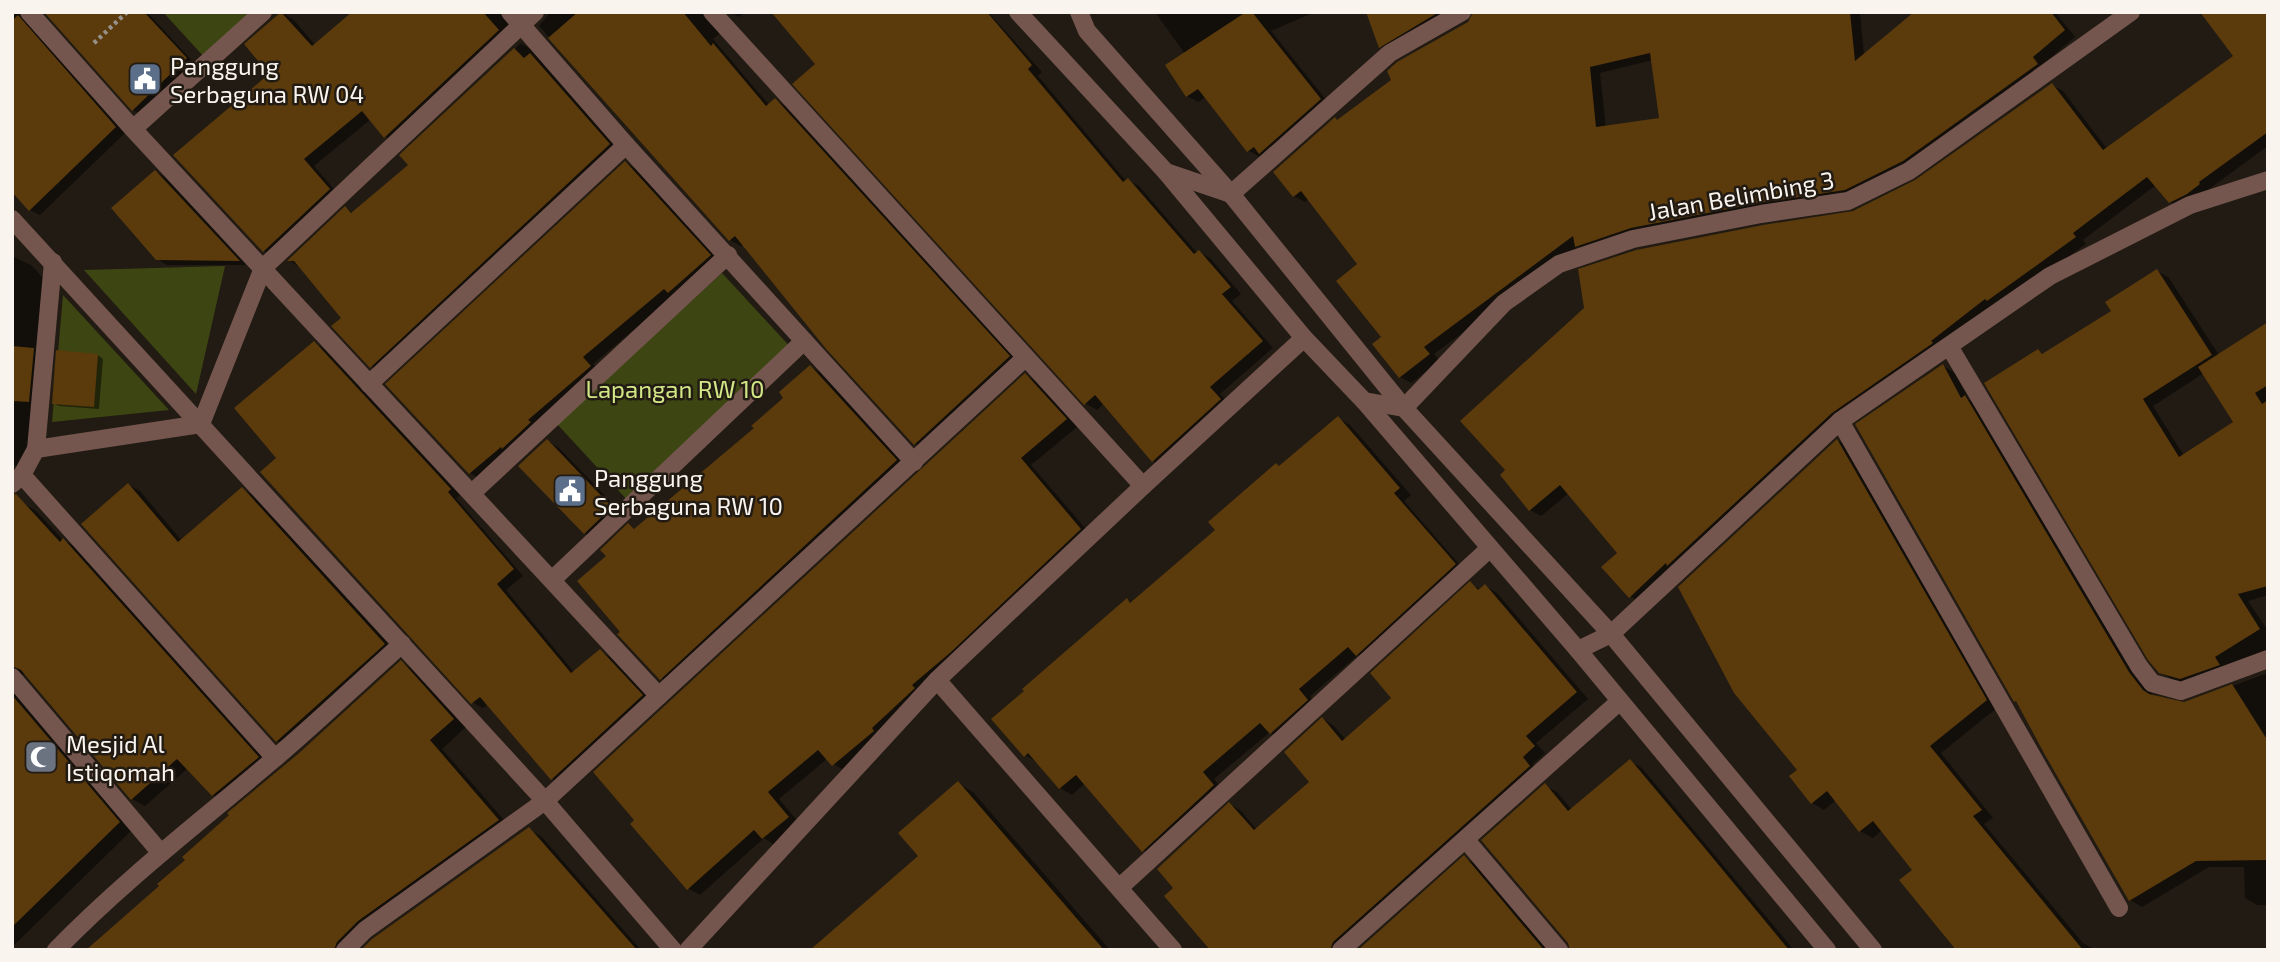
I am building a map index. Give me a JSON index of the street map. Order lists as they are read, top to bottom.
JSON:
{
  "streets": {
    "street": ["Jalan Belimbing 3"]
  },
  "parks": ["Lapangan RW 10"],
  "places": {
    "public building": ["Panggung Serbaguna RW 04", "Panggung Serbaguna RW 10"],
    "mosque": ["Mesjid Al Istiqomah"]
  }
}
